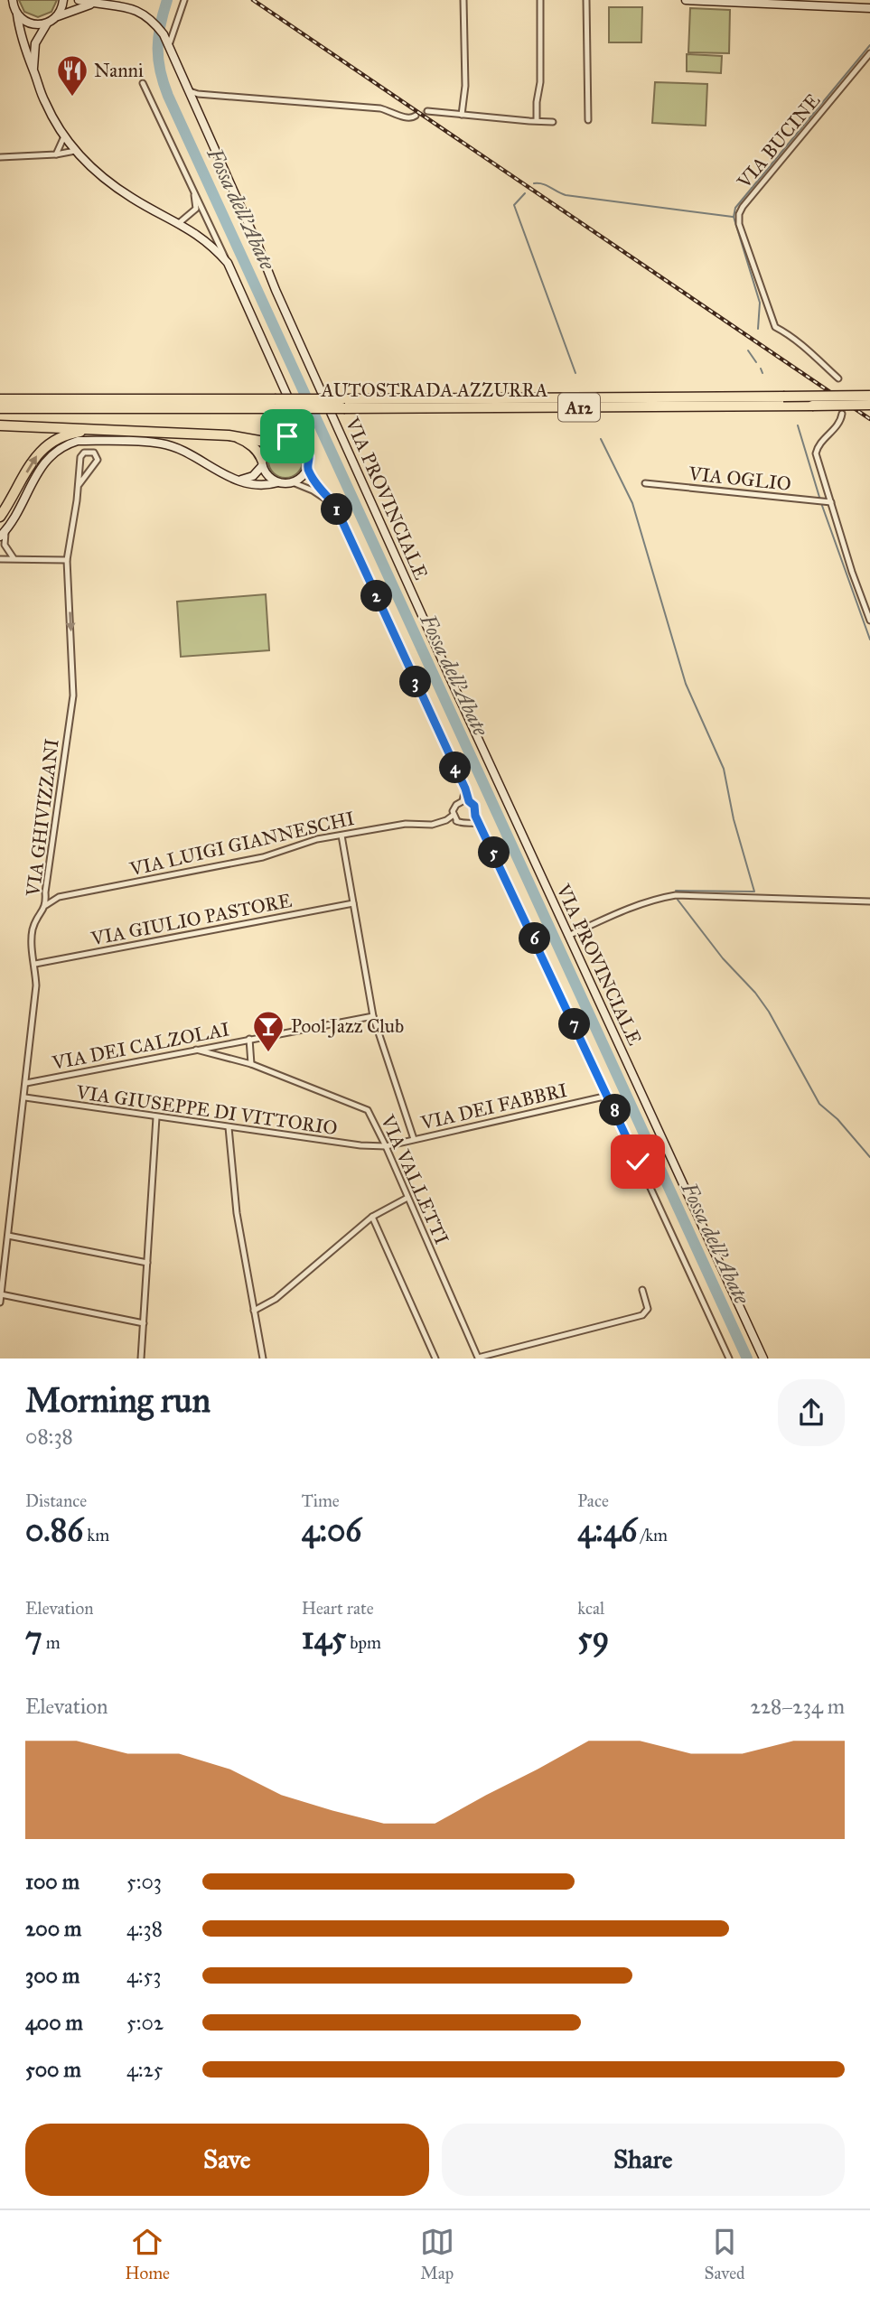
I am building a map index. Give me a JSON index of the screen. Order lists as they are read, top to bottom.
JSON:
{
  "streets": {
    "highway": ["AUTOSTRADA AZZURRA", "A12"],
    "main road": ["VIA PROVINCIALE"],
    "street": [
      "VIA BUCINE",
      "VIA OGLIO",
      "VIA GHIVIZZANI",
      "VIA LUIGI GIANNESCHI",
      "VIA GIULIO PASTORE",
      "VIA DEI CALZOLAI",
      "VIA DEI FABBRI",
      "VIA GIUSEPPE DI VITTORIO",
      "VIA VALLETTI"
    ]
  },
  "crossings": [
    ["VIA GHIVIZZANI", "VIA LUIGI GIANNESCHI"],
    ["VIA GHIVIZZANI", "VIA GIULIO PASTORE"],
    ["VIA GHIVIZZANI", "VIA DEI CALZOLAI"],
    ["VIA GHIVIZZANI", "VIA GIUSEPPE DI VITTORIO"],
    ["VIA DEI CALZOLAI", "VIA VALLETTI"],
    ["VIA DEI FABBRI", "VIA GIUSEPPE DI VITTORIO"],
    ["VIA DEI FABBRI", "VIA VALLETTI"],
    ["VIA GIUSEPPE DI VITTORIO", "VIA VALLETTI"]
  ],
  "one_way": ["VIA GHIVIZZANI"],
  "water": ["Fossa dell'Abate"],
  "places": {
    "restaurant": ["Nanni"],
    "bar": ["Pool Jazz Club"]
  },
  "page": {
    "pins": [
      "1",
      "2",
      "3",
      "4",
      "5",
      "6",
      "7",
      "8"
    ],
    "heading": ["Morning run", "08:38"],
    "stats": [
      ["Distance", "0.86 km"],
      ["Time", "4:06"],
      ["Pace", "4:46 /km"],
      ["Elevation", "7 m"],
      ["Heart rate", "145 bpm"],
      ["kcal", "59"]
    ],
    "chart": ["Elevation", "228–234 m"],
    "list": [
      {
        "name": "100 m",
        "note": "5:03"
      },
      {
        "name": "200 m",
        "note": "4:38"
      },
      {
        "name": "300 m",
        "note": "4:53"
      },
      {
        "name": "400 m",
        "note": "5:02"
      },
      {
        "name": "500 m",
        "note": "4:25"
      }
    ],
    "buttons": ["Save", "Share"],
    "tabs": ["Home", "Map", "Saved"]
  }
}
